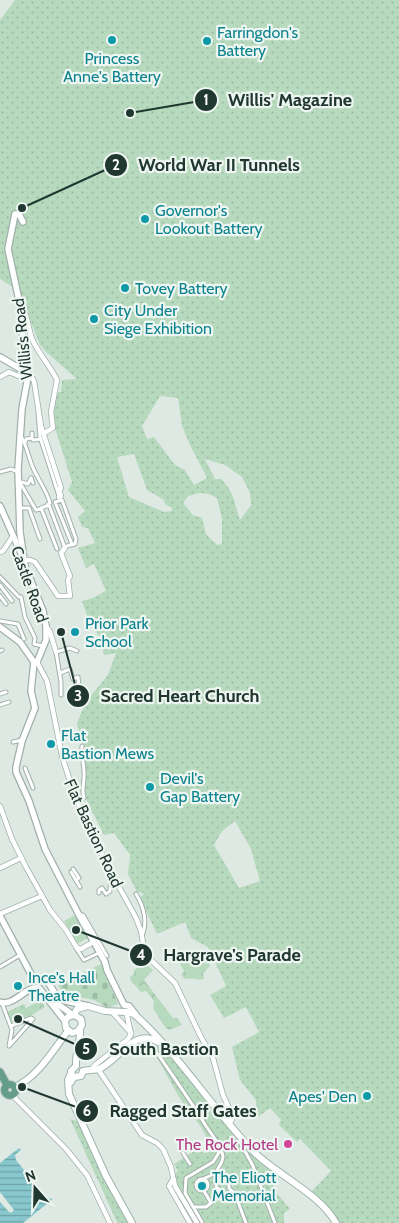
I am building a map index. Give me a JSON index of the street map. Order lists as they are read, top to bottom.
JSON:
{
  "streets": {
    "street": ["Willis’s Road", "Castle Road", "Flat Bastion Road"]
  },
  "crossings": [
    ["Willis’s Road", "Castle Road"],
    ["Castle Road", "Flat Bastion Road"]
  ],
  "places": [
    "Princess Anne's Battery",
    "Farringdon's Battery",
    "Willis' Magazine",
    "World War II Tunnels",
    "Governor's Lookout Battery",
    "Tovey Battery",
    "City Under Siege Exhibition",
    "Sacred Heart Church",
    "Prior Park School",
    "Flat Bastion Mews",
    "Devil's Gap Battery",
    "Hargrave's Parade",
    "Ince's Hall Theatre",
    "South Bastion",
    "Ragged Staff Gates",
    "Apes' Den",
    "The Rock Hotel",
    "The Eliott Memorial"
  ],
  "north": "top"
}
